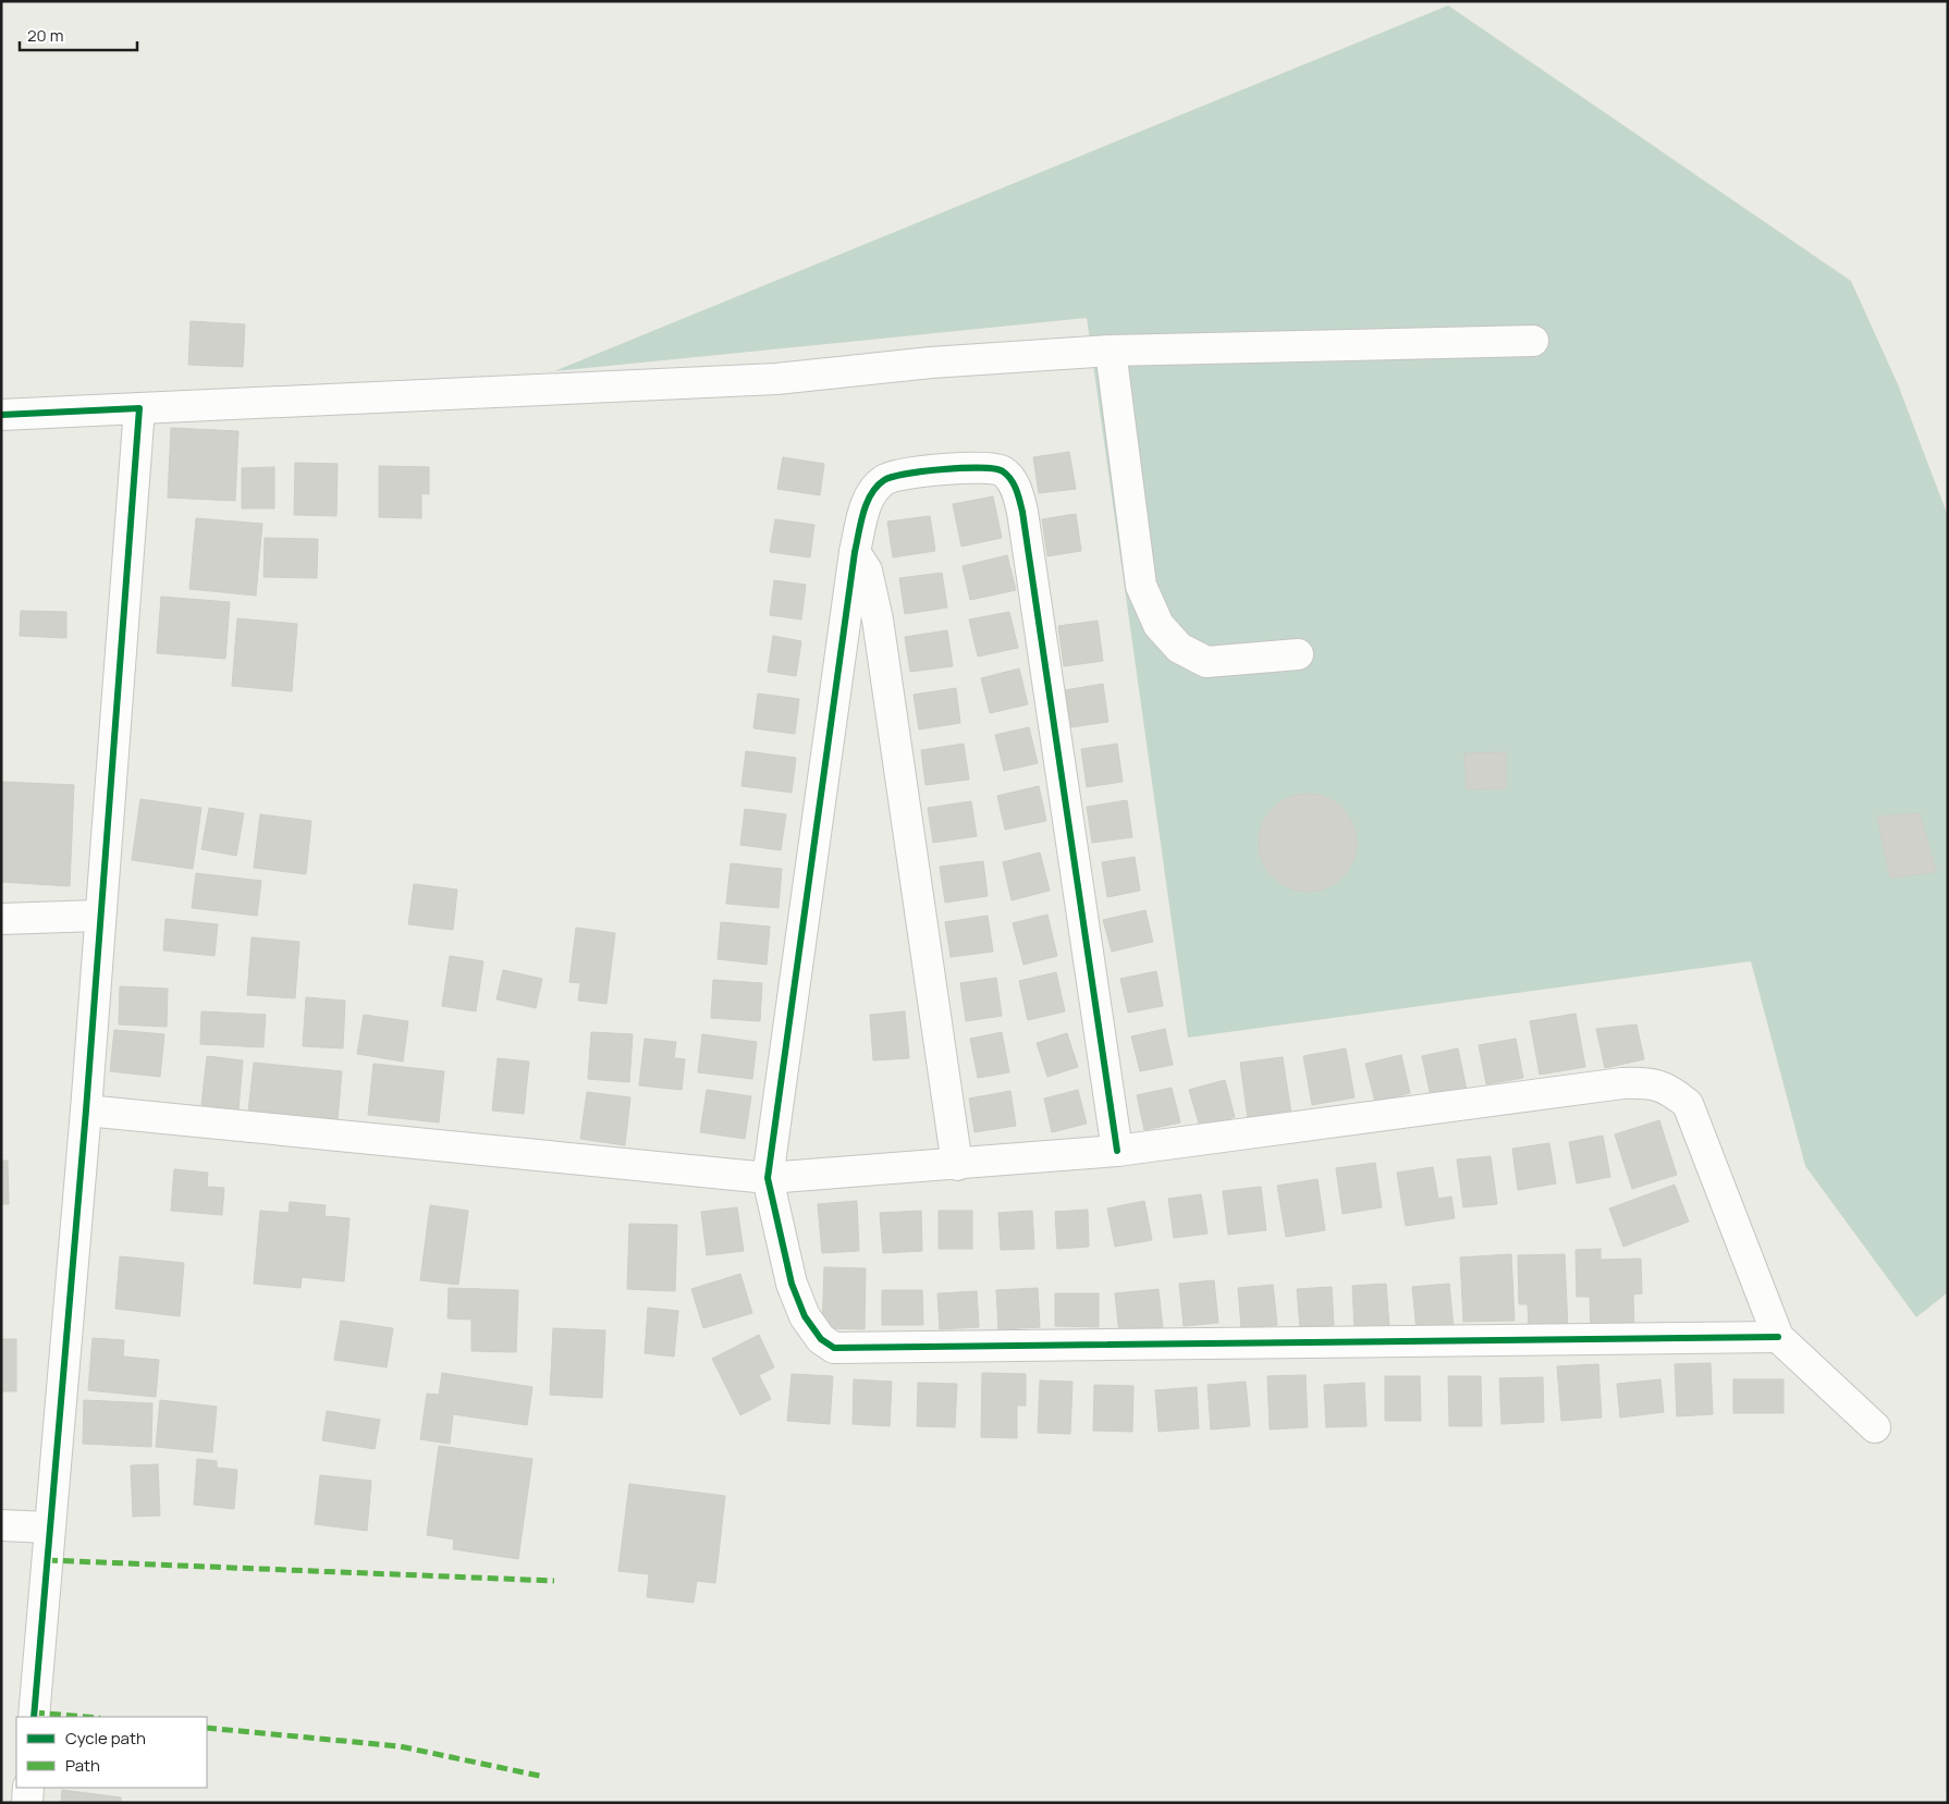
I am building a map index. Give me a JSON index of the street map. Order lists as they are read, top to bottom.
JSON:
{
  "legend": ["Cycle path", "Path"],
  "scale_bar": "20 m"
}
